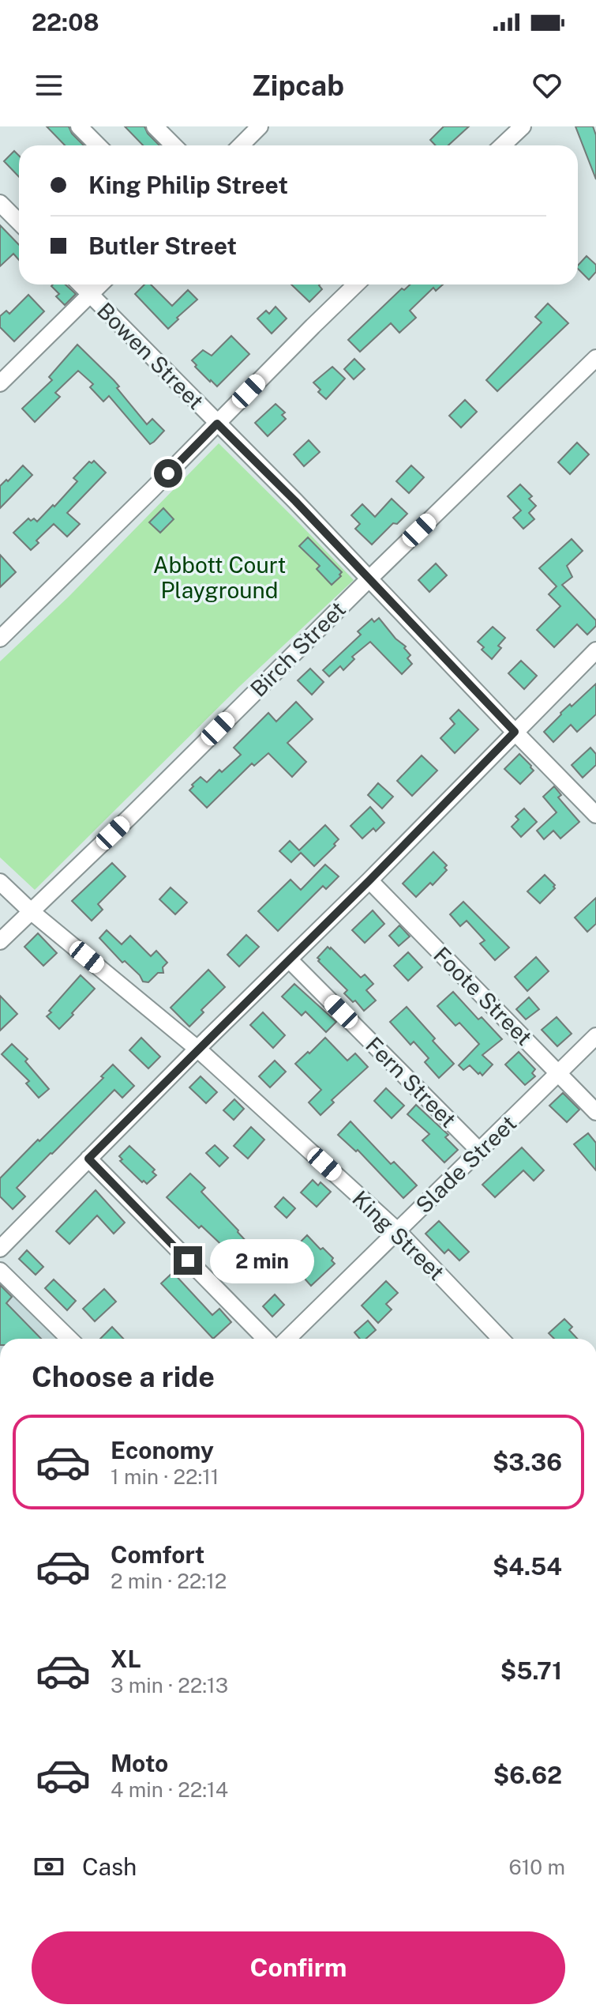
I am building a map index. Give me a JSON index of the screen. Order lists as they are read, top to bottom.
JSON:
{
  "streets": {
    "street": [
      "Bowen Street",
      "Birch Street",
      "Foote Street",
      "Fern Street",
      "Slade Street",
      "King Street"
    ]
  },
  "crossings": [
    ["Bowen Street", "Birch Street"],
    ["Birch Street", "King Street"],
    ["Foote Street", "Slade Street"],
    ["Fern Street", "Slade Street"],
    ["Slade Street", "King Street"]
  ],
  "parks": ["Abbott Court Playground"],
  "page": {
    "status": "22:08",
    "header": "Zipcab",
    "banner": ["King Philip Street", "Butler Street"],
    "bubble": "2 min",
    "heading": "Choose a ride",
    "list": [
      {
        "name": "Economy",
        "note": "1 min · 22:11",
        "value": "$3.36"
      },
      {
        "name": "Comfort",
        "note": "2 min · 22:12",
        "value": "$4.54"
      },
      {
        "name": "XL",
        "note": "3 min · 22:13",
        "value": "$5.71"
      },
      {
        "name": "Moto",
        "note": "4 min · 22:14",
        "value": "$6.62"
      }
    ],
    "pay": ["Cash", "610 m"],
    "buttons": "Confirm"
  }
}
